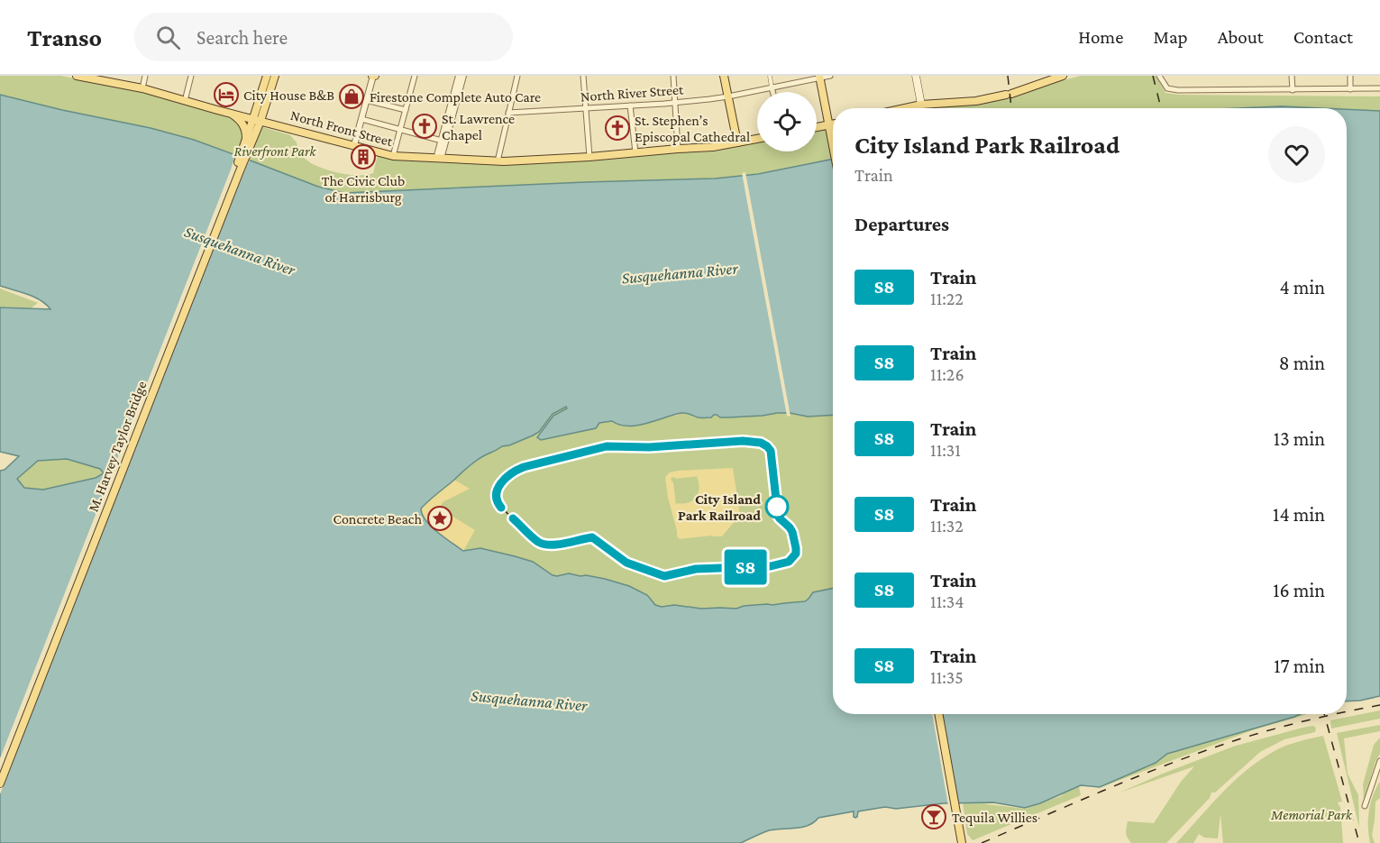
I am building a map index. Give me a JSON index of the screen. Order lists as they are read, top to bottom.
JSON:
{
  "streets": {
    "main road": ["North Front Street", "M. Harvey Taylor Bridge"],
    "street": ["North River Street"]
  },
  "crossings": [
    ["North Front Street", "M. Harvey Taylor Bridge"]
  ],
  "water": ["Susquehanna River"],
  "parks": ["Riverfront Park", "Memorial Park"],
  "places": {
    "hotel": ["City House B&B"],
    "shop": ["Firestone Complete Auto Care"],
    "church": ["St. Lawrence Chapel", "St. Stephen’s Episcopal Cathedral"],
    "building": ["The Civic Club of Harrisburg"],
    "other": ["City Island Park Railroad"],
    "place": ["Concrete Beach"],
    "bar": ["Tequila Willies"]
  },
  "page": {
    "header": "Transo",
    "search": "Search here",
    "nav": [
      "Home",
      "Map",
      "About",
      "Contact"
    ],
    "on_map": "S8",
    "heading": [
      ["City Island Park Railroad", "Train"],
      "Departures"
    ],
    "list": [
      {
        "mark": "S8",
        "name": "Train",
        "note": "11:22",
        "value": "4 min"
      },
      {
        "mark": "S8",
        "name": "Train",
        "note": "11:26",
        "value": "8 min"
      },
      {
        "mark": "S8",
        "name": "Train",
        "note": "11:31",
        "value": "13 min"
      },
      {
        "mark": "S8",
        "name": "Train",
        "note": "11:32",
        "value": "14 min"
      },
      {
        "mark": "S8",
        "name": "Train",
        "note": "11:34",
        "value": "16 min"
      },
      {
        "mark": "S8",
        "name": "Train",
        "note": "11:35",
        "value": "17 min"
      }
    ]
  }
}
